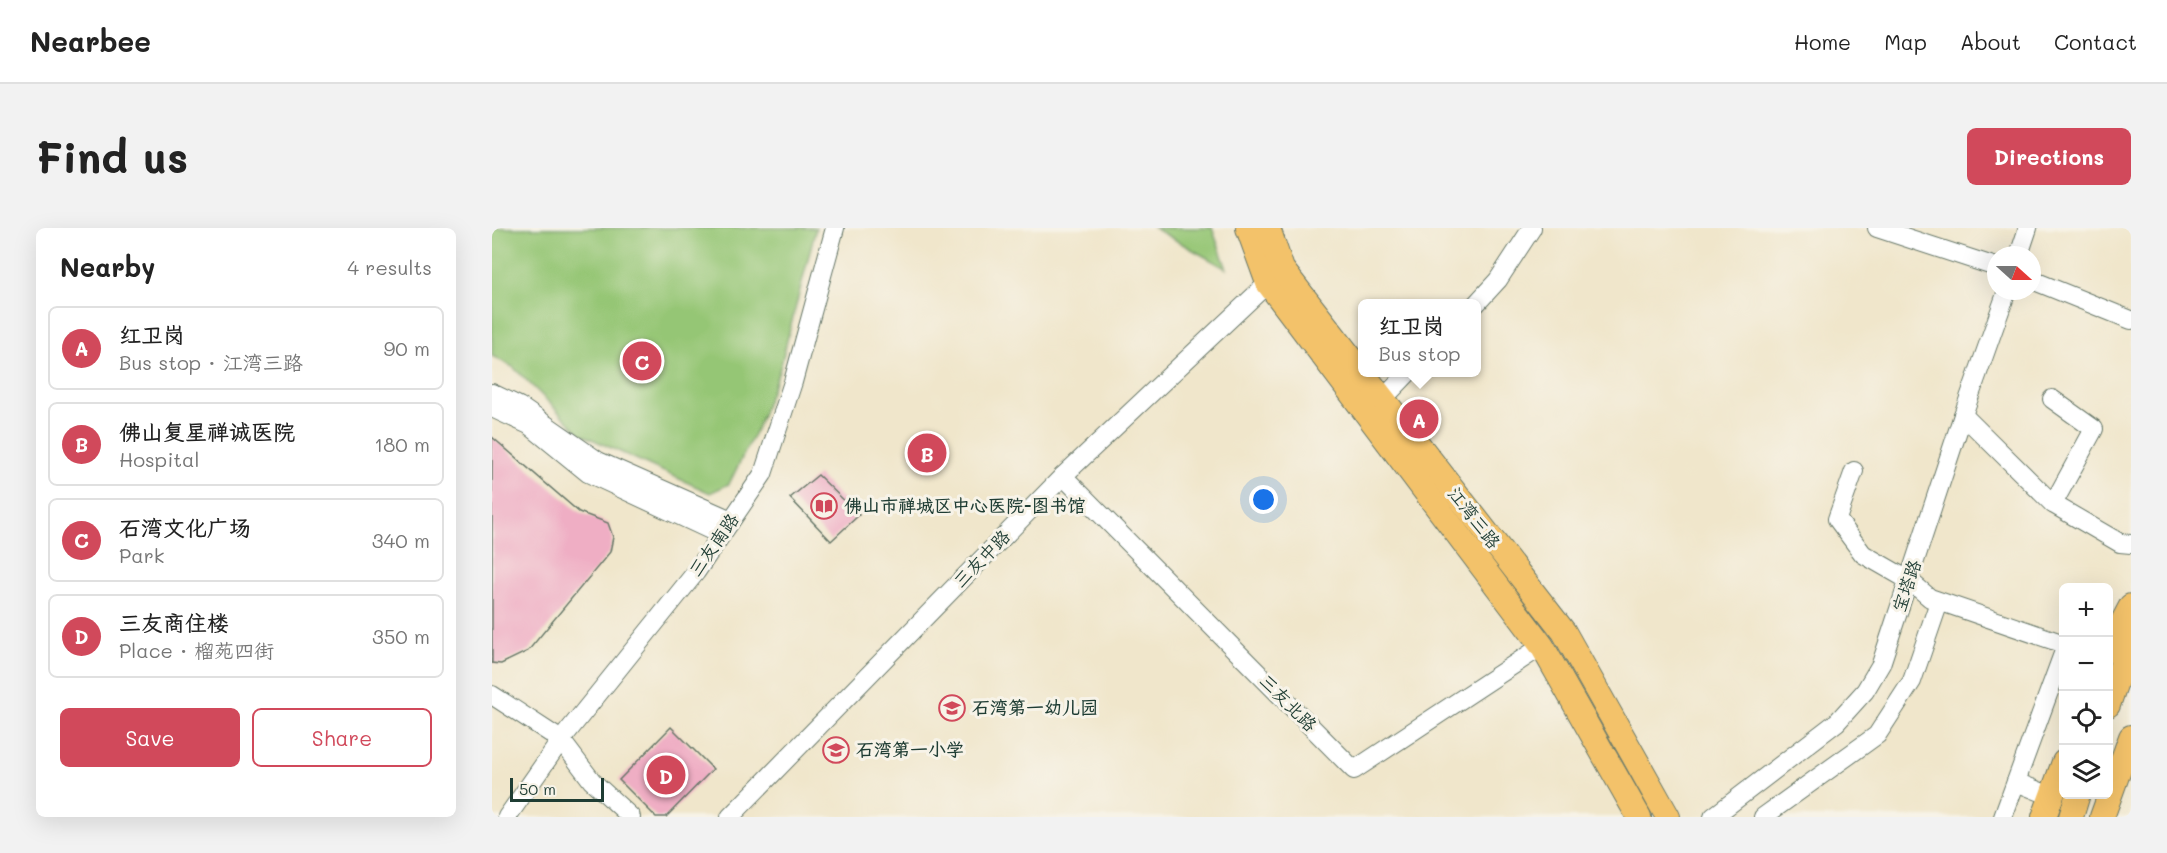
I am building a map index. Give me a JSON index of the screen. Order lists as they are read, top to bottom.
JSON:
{
  "streets": {
    "main road": ["江湾三路"],
    "street": [
      "三友南路",
      "三友中路",
      "宝塔路",
      "三友北路"
    ]
  },
  "crossings": [
    ["江湾三路", "三友中路"],
    ["江湾三路", "三友北路"],
    ["三友中路", "三友北路"]
  ],
  "places": {
    "library": ["佛山市禅城区中心医院-图书馆"],
    "school or university": ["石湾第一幼儿园", "石湾第一小学"]
  },
  "scale_bar": "50 m",
  "north": "right",
  "page": {
    "header": "Nearbee",
    "nav": [
      "Home",
      "Map",
      "About",
      "Contact"
    ],
    "buttons": [
      "Directions",
      ["Save", "Share"]
    ],
    "title": "Find us",
    "heading": ["Nearby", "4 results"],
    "popup": ["红卫岗", "Bus stop"],
    "list": [
      {
        "mark": "A",
        "name": "红卫岗",
        "note": "Bus stop · 江湾三路",
        "value": "90 m"
      },
      {
        "mark": "B",
        "name": "佛山复星禅诚医院",
        "note": "Hospital",
        "value": "180 m"
      },
      {
        "mark": "C",
        "name": "石湾文化广场",
        "note": "Park",
        "value": "340 m"
      },
      {
        "mark": "D",
        "name": "三友商住楼",
        "note": "Place · 榴苑四街",
        "value": "350 m"
      }
    ],
    "pins": [
      "C",
      "A",
      "B",
      "D"
    ],
    "map_buttons": ["+", "−"],
    "scale": "50 m"
  }
}
